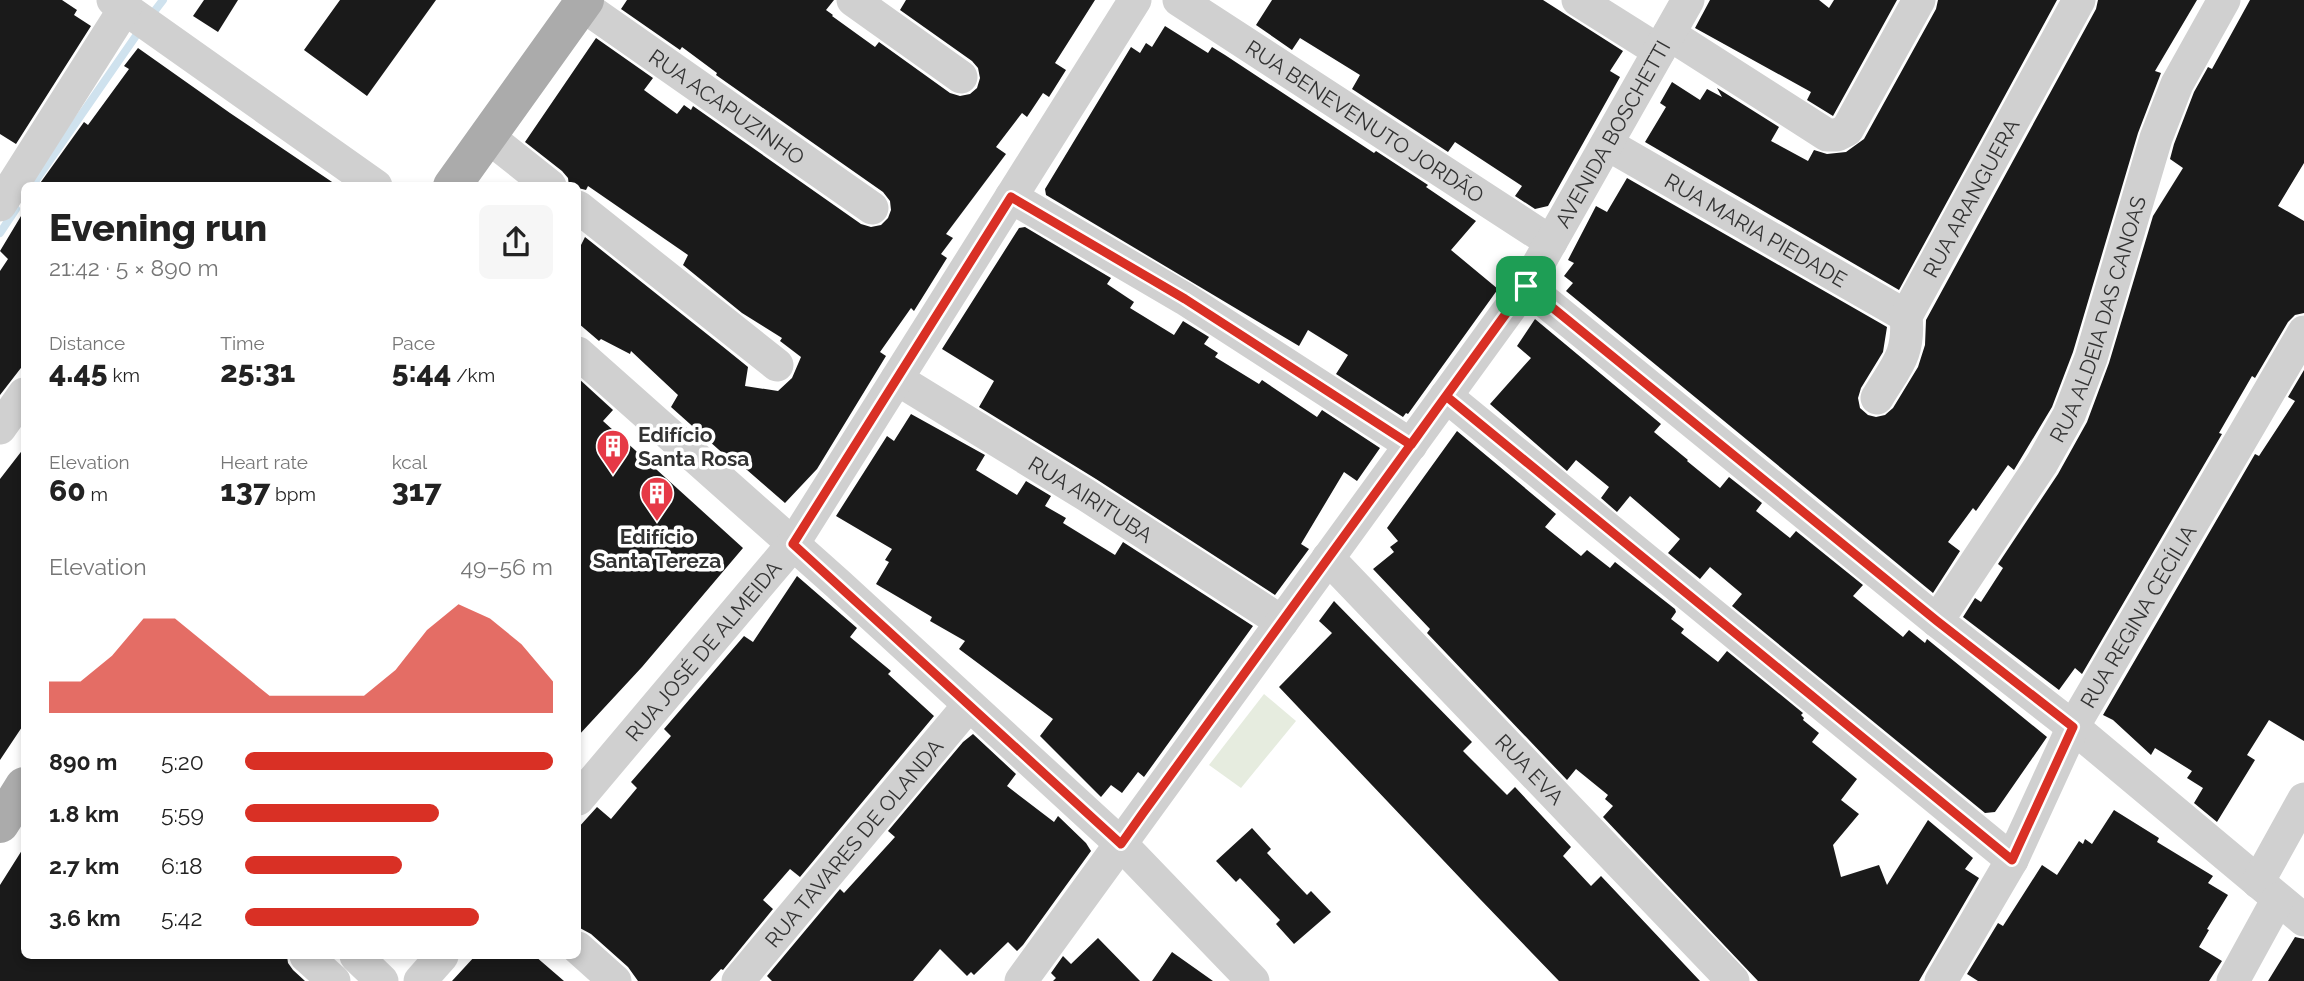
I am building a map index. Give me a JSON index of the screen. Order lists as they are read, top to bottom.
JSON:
{
  "streets": {
    "street": [
      "RUA ACAPUZINHO",
      "RUA BENEVENUTO JORDÃO",
      "AVENIDA BOSCHETTI",
      "RUA ARANGUERA",
      "RUA MARIA PIEDADE",
      "RUA ALDEIA DAS CANOAS",
      "RUA AIRITUBA",
      "RUA REGINA CECÍLIA",
      "RUA JOSÉ DE ALMEIDA",
      "RUA EVA",
      "RUA TAVARES DE OLANDA"
    ]
  },
  "crossings": [
    ["RUA BENEVENUTO JORDÃO", "AVENIDA BOSCHETTI"],
    ["AVENIDA BOSCHETTI", "RUA MARIA PIEDADE"],
    ["AVENIDA BOSCHETTI", "RUA AIRITUBA"],
    ["AVENIDA BOSCHETTI", "RUA EVA"],
    ["RUA ARANGUERA", "RUA MARIA PIEDADE"],
    ["RUA AIRITUBA", "RUA JOSÉ DE ALMEIDA"]
  ],
  "places": {
    "building": ["Edifício Santa Rosa", "Edifício Santa Tereza"]
  },
  "page": {
    "heading": ["Evening run", "21:42 · 5 × 890 m"],
    "stats": [
      ["Distance", "4.45 km"],
      ["Time", "25:31"],
      ["Pace", "5:44 /km"],
      ["Elevation", "60 m"],
      ["Heart rate", "137 bpm"],
      ["kcal", "317"]
    ],
    "chart": ["Elevation", "49–56 m"],
    "list": [
      {
        "name": "890 m",
        "note": "5:20"
      },
      {
        "name": "1.8 km",
        "note": "5:59"
      },
      {
        "name": "2.7 km",
        "note": "6:18"
      },
      {
        "name": "3.6 km",
        "note": "5:42"
      }
    ]
  }
}
